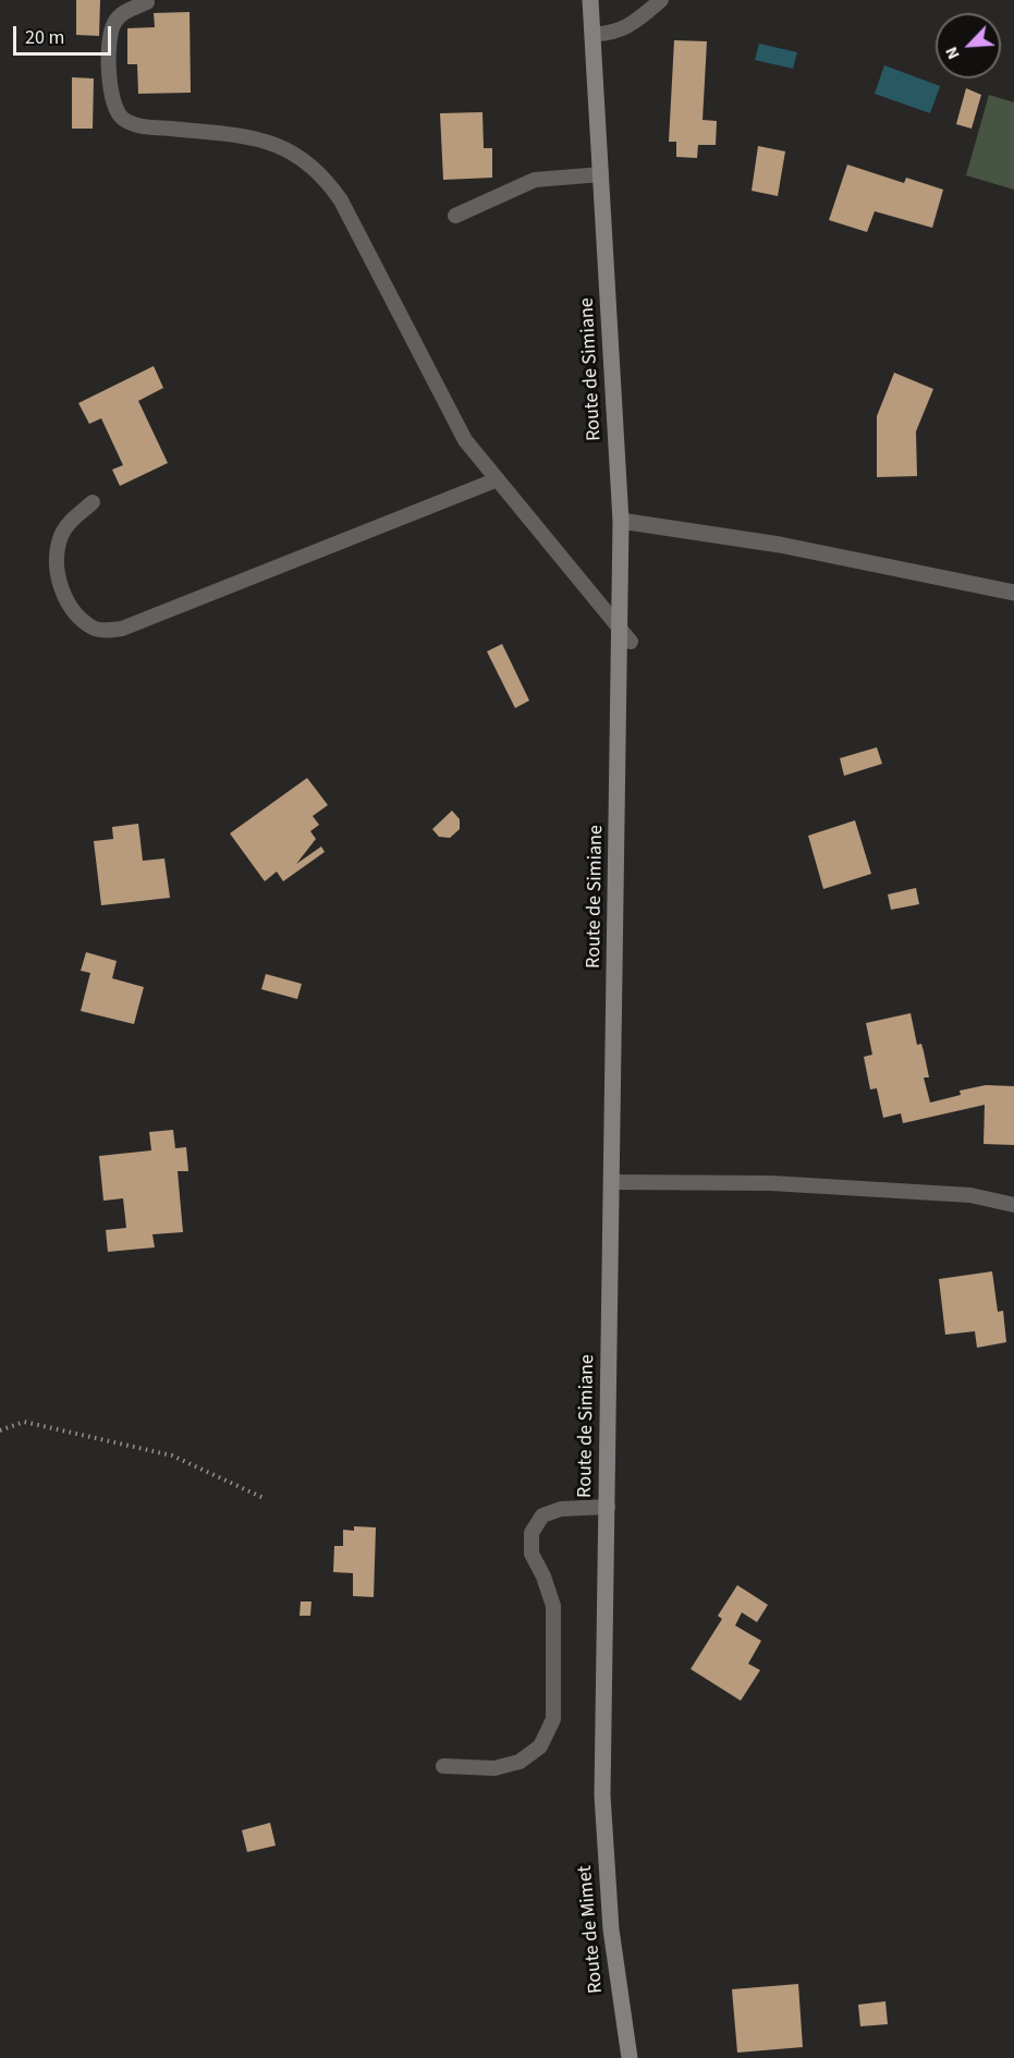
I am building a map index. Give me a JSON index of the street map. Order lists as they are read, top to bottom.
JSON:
{
  "streets": {
    "main road": ["Route de Simiane", "Route de Mimet"]
  },
  "crossings": [
    ["Route de Simiane", "Route de Mimet"]
  ],
  "scale_bar": "20 m",
  "north": "bottom left"
}
